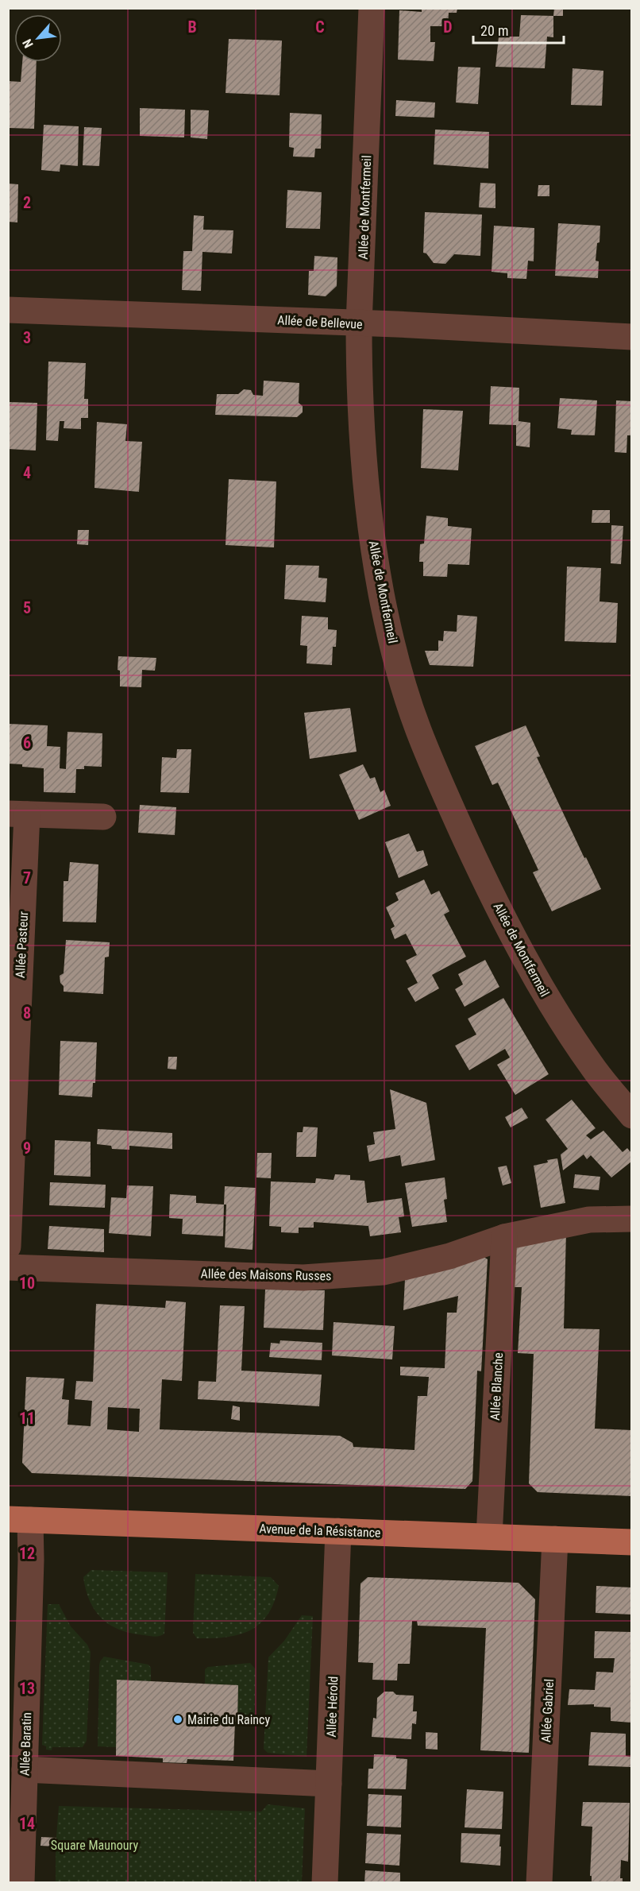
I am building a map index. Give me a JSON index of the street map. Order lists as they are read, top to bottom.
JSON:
{
  "streets": {
    "main road": ["Avenue de la Résistance"],
    "street": [
      "Allée de Montfermeil",
      "Allée de Bellevue",
      "Allée Pasteur",
      "Allée des Maisons Russes",
      "Allée Blanche",
      "Allée Hérold",
      "Allée Gabriel",
      "Allée Baratin"
    ]
  },
  "crossings": [
    ["Allée de Montfermeil", "Allée de Bellevue"],
    ["Allée des Maisons Russes", "Allée Blanche"],
    ["Allée Blanche", "Avenue de la Résistance"],
    ["Avenue de la Résistance", "Allée Hérold"],
    ["Avenue de la Résistance", "Allée Gabriel"],
    ["Avenue de la Résistance", "Allée Baratin"]
  ],
  "parks": ["Square Maunoury"],
  "places": ["Mairie du Raincy"],
  "scale_bar": "20 m",
  "north": "bottom left",
  "grid": {
    "columns": ["B", "C", "D"],
    "rows": [
      "2",
      "3",
      "4",
      "5",
      "6",
      "7",
      "8",
      "9",
      "10",
      "11",
      "12",
      "13",
      "14"
    ]
  }
}
